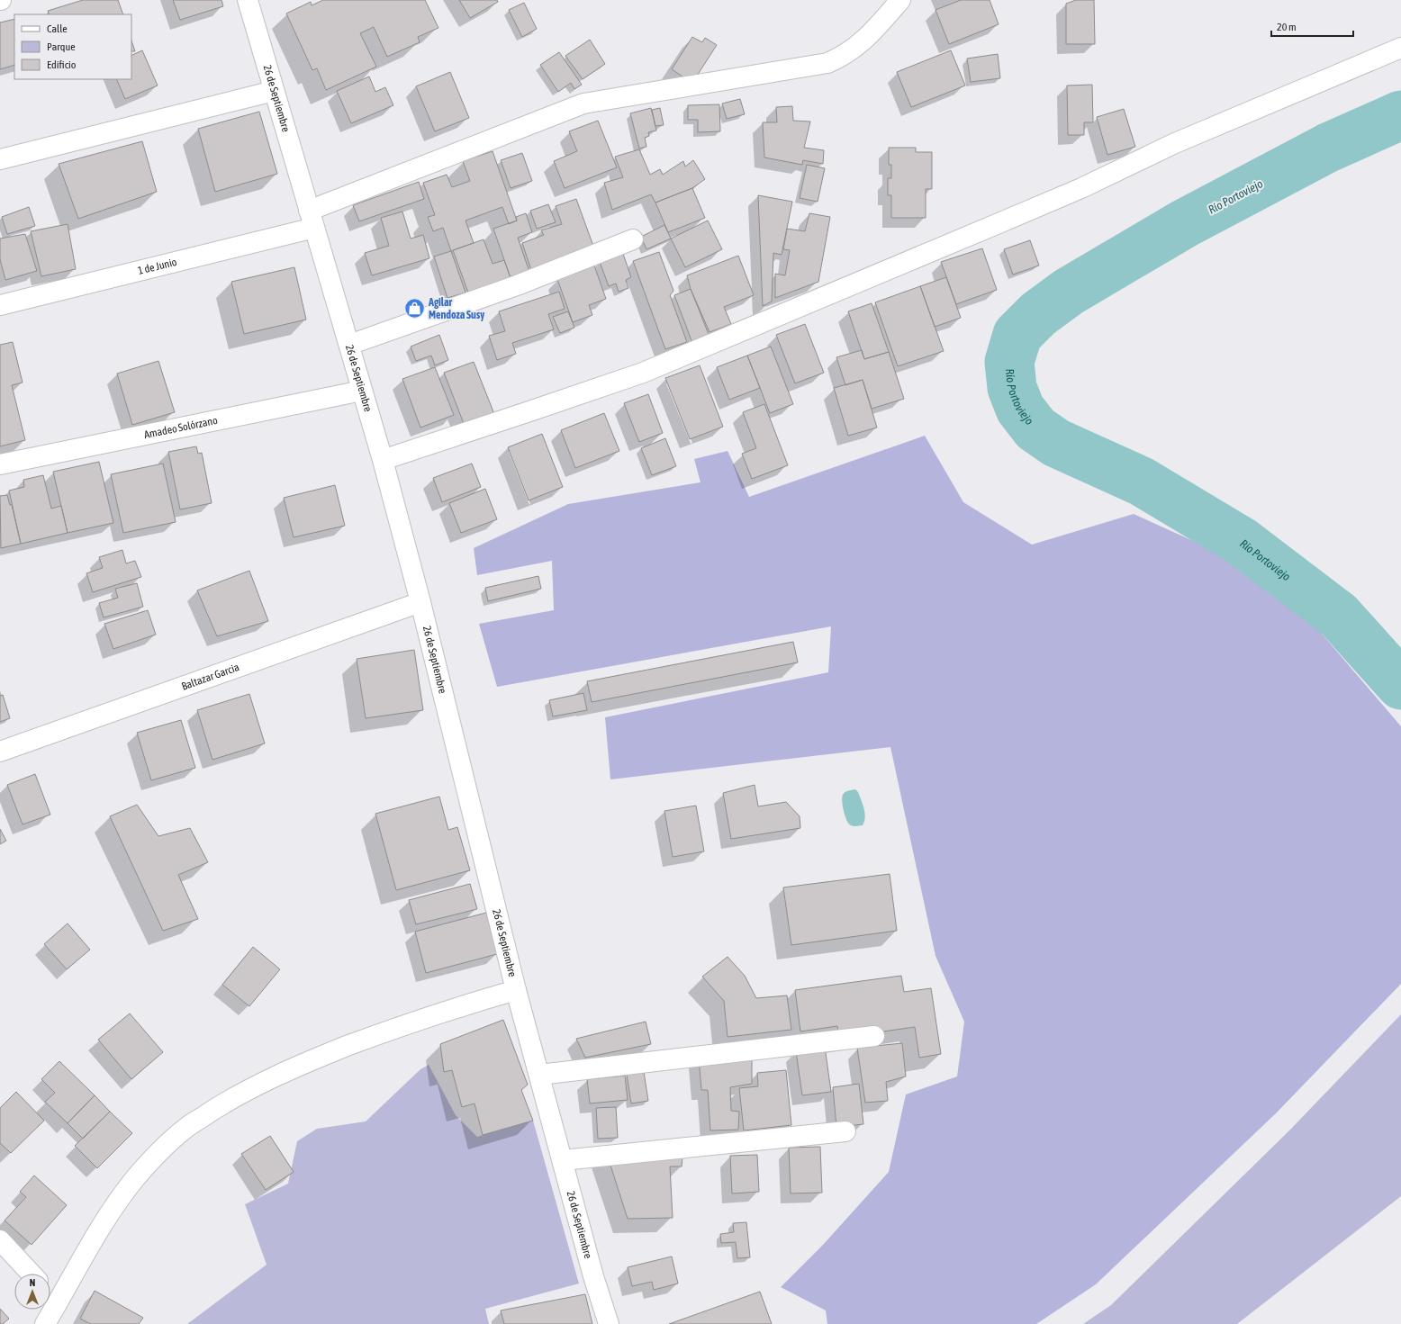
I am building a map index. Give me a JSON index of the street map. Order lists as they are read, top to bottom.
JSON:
{
  "streets": {
    "street": [
      "26 de Septiembre",
      "1 de Junio",
      "Amadeo Solórzano",
      "Baltazar Garcia"
    ]
  },
  "crossings": [
    ["26 de Septiembre", "1 de Junio"],
    ["26 de Septiembre", "Amadeo Solórzano"],
    ["26 de Septiembre", "Baltazar Garcia"]
  ],
  "water": ["Río Portoviejo"],
  "places": {
    "shop": ["Agilar Mendoza Susy"]
  },
  "legend": ["Calle", "Parque", "Edificio"],
  "scale_bar": "20 m",
  "north": "top"
}
